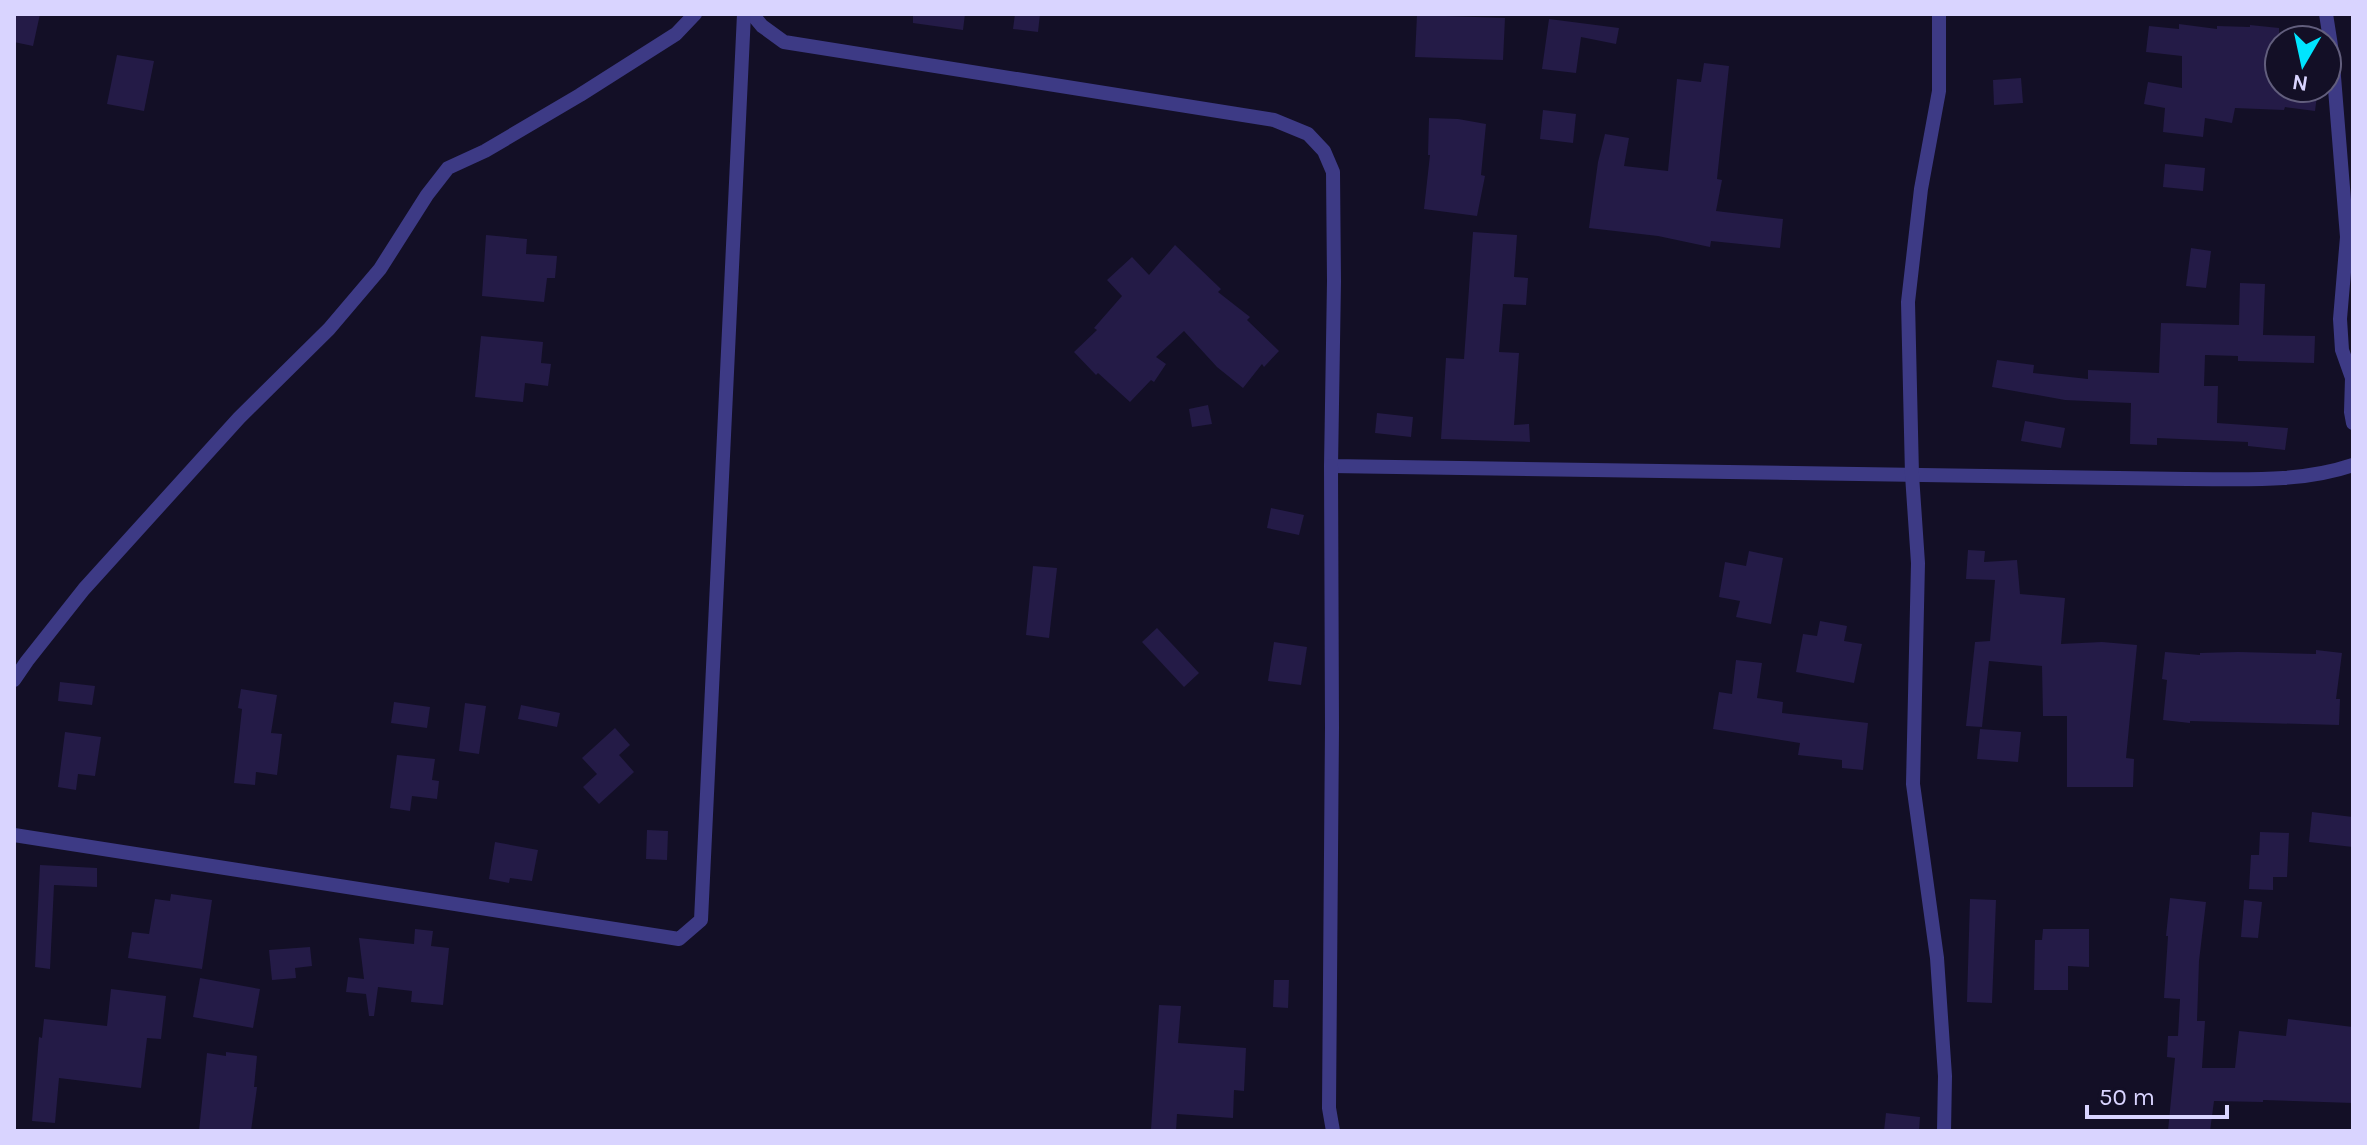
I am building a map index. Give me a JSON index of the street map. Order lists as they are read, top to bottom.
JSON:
{
  "scale_bar": "50 m",
  "north": "bottom"
}
